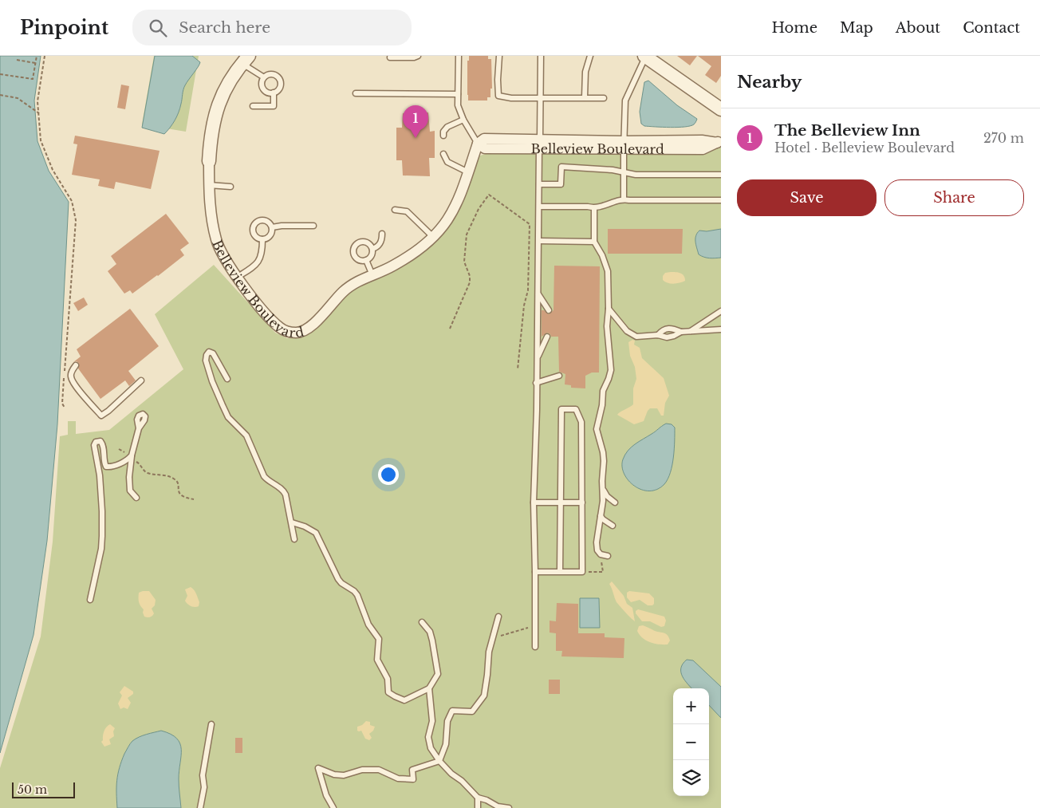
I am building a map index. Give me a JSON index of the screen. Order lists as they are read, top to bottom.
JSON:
{
  "streets": {
    "street": ["Belleview Boulevard"]
  },
  "scale_bar": "50 m",
  "page": {
    "header": "Pinpoint",
    "search": "Search here",
    "nav": [
      "Home",
      "Map",
      "About",
      "Contact"
    ],
    "heading": "Nearby",
    "pins": "1",
    "list": [
      {
        "mark": "1",
        "name": "The Belleview Inn",
        "note": "Hotel · Belleview Boulevard",
        "value": "270 m"
      }
    ],
    "buttons": ["Save", "Share"],
    "map_buttons": ["+", "−"],
    "scale": "50 m"
  }
}
